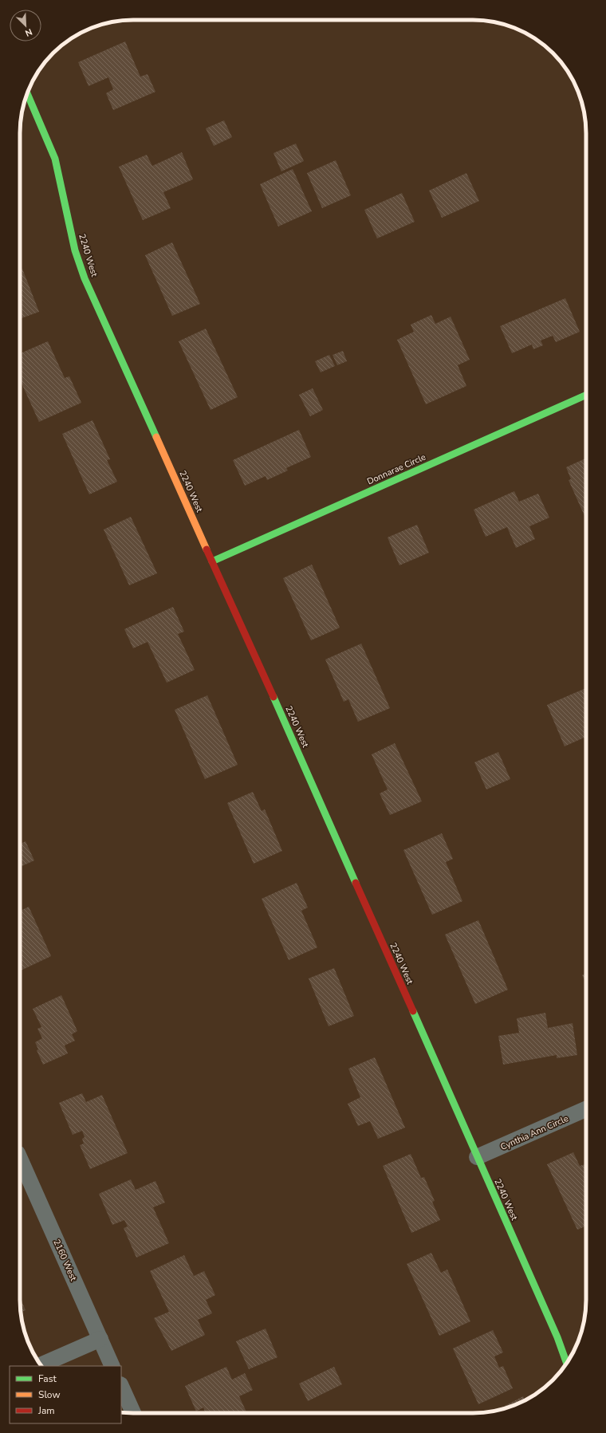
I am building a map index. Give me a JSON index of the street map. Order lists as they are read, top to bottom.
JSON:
{
  "streets": {
    "street": [
      "2240 West",
      "Donnarae Circle",
      "Cynthia Ann Circle",
      "2160 West"
    ]
  },
  "crossings": [
    ["2240 West", "Donnarae Circle"],
    ["2240 West", "Cynthia Ann Circle"]
  ],
  "legend": ["Fast", "Slow", "Jam"],
  "north": "bottom right"
}
